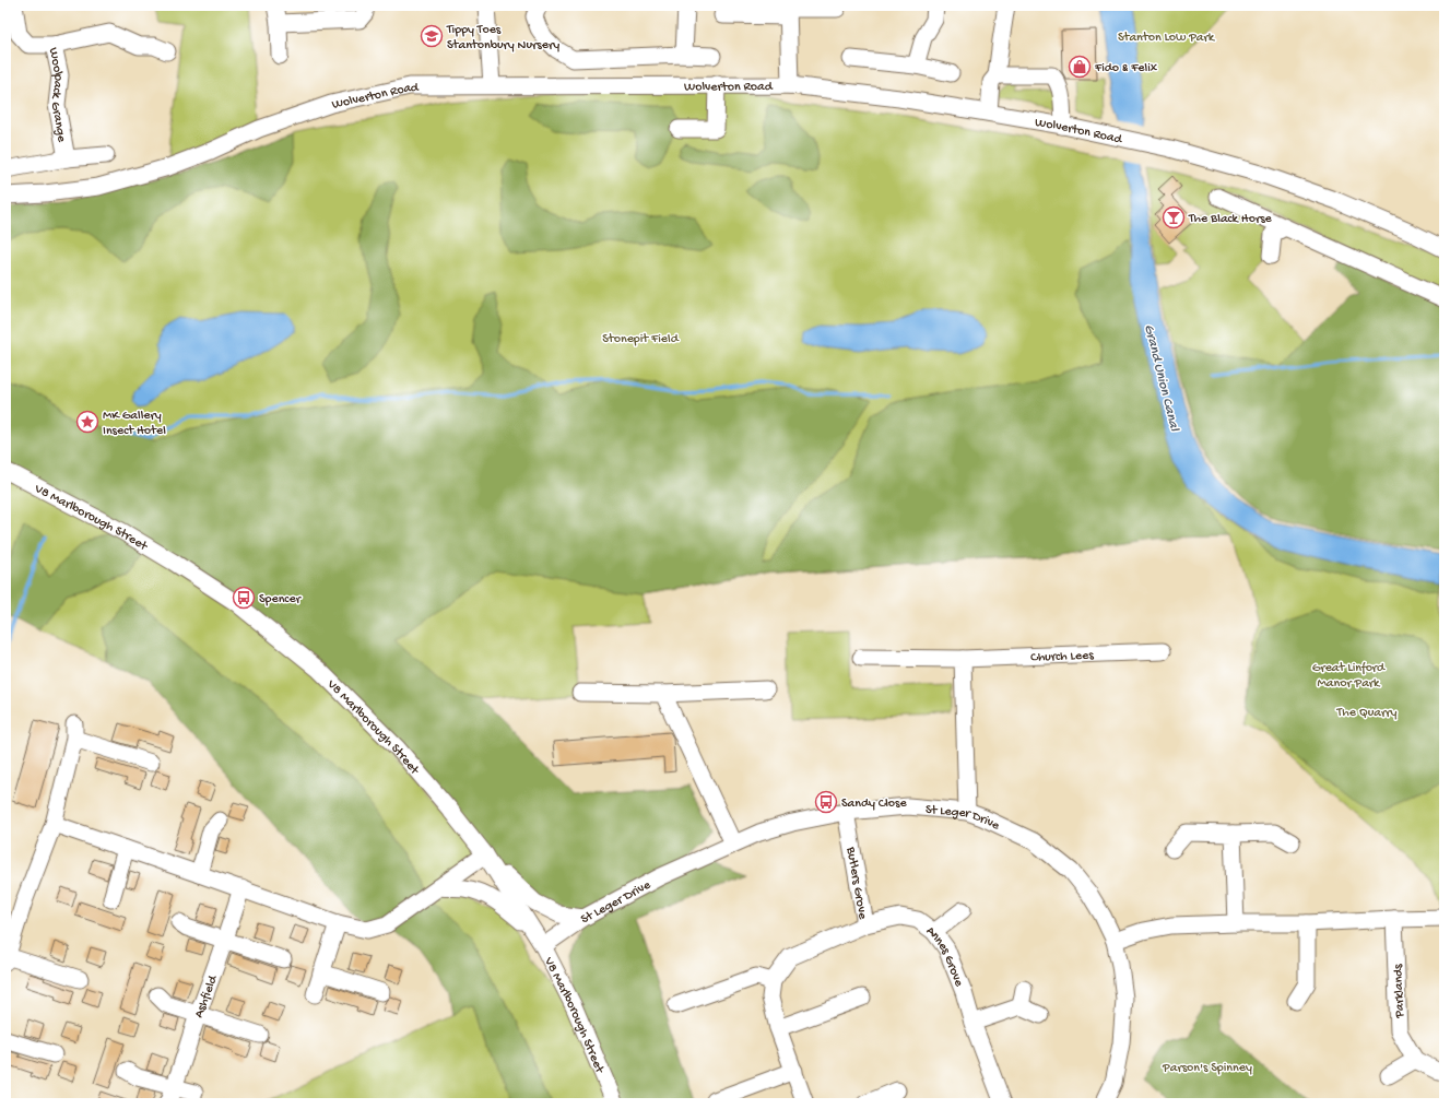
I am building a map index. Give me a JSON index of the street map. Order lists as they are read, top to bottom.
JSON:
{
  "streets": {
    "street": [
      "Wolverton Road",
      "Woolpack Grange",
      "V8 Marlborough Street",
      "Church Lees",
      "St Leger Drive",
      "Butlers Grove",
      "Annes Grove",
      "Parklands",
      "Ashfield"
    ]
  },
  "crossings": [
    ["V8 Marlborough Street", "St Leger Drive"],
    ["St Leger Drive", "Butlers Grove"],
    ["Butlers Grove", "Annes Grove"]
  ],
  "water": ["Grand Union Canal"],
  "parks": [
    "Stanton Low Park",
    "Stonepit Field",
    "Great Linford Manor Park",
    "The Quarry",
    "Parson's Spinney"
  ],
  "places": {
    "school or university": ["Tippy Toes Stantonbury Nursery"],
    "shop": ["Fido & Felix"],
    "bar": ["The Black Horse"],
    "place": ["MK Gallery Insect Hotel"],
    "bus stop": ["Spencer", "Sandy Close"]
  }
}
